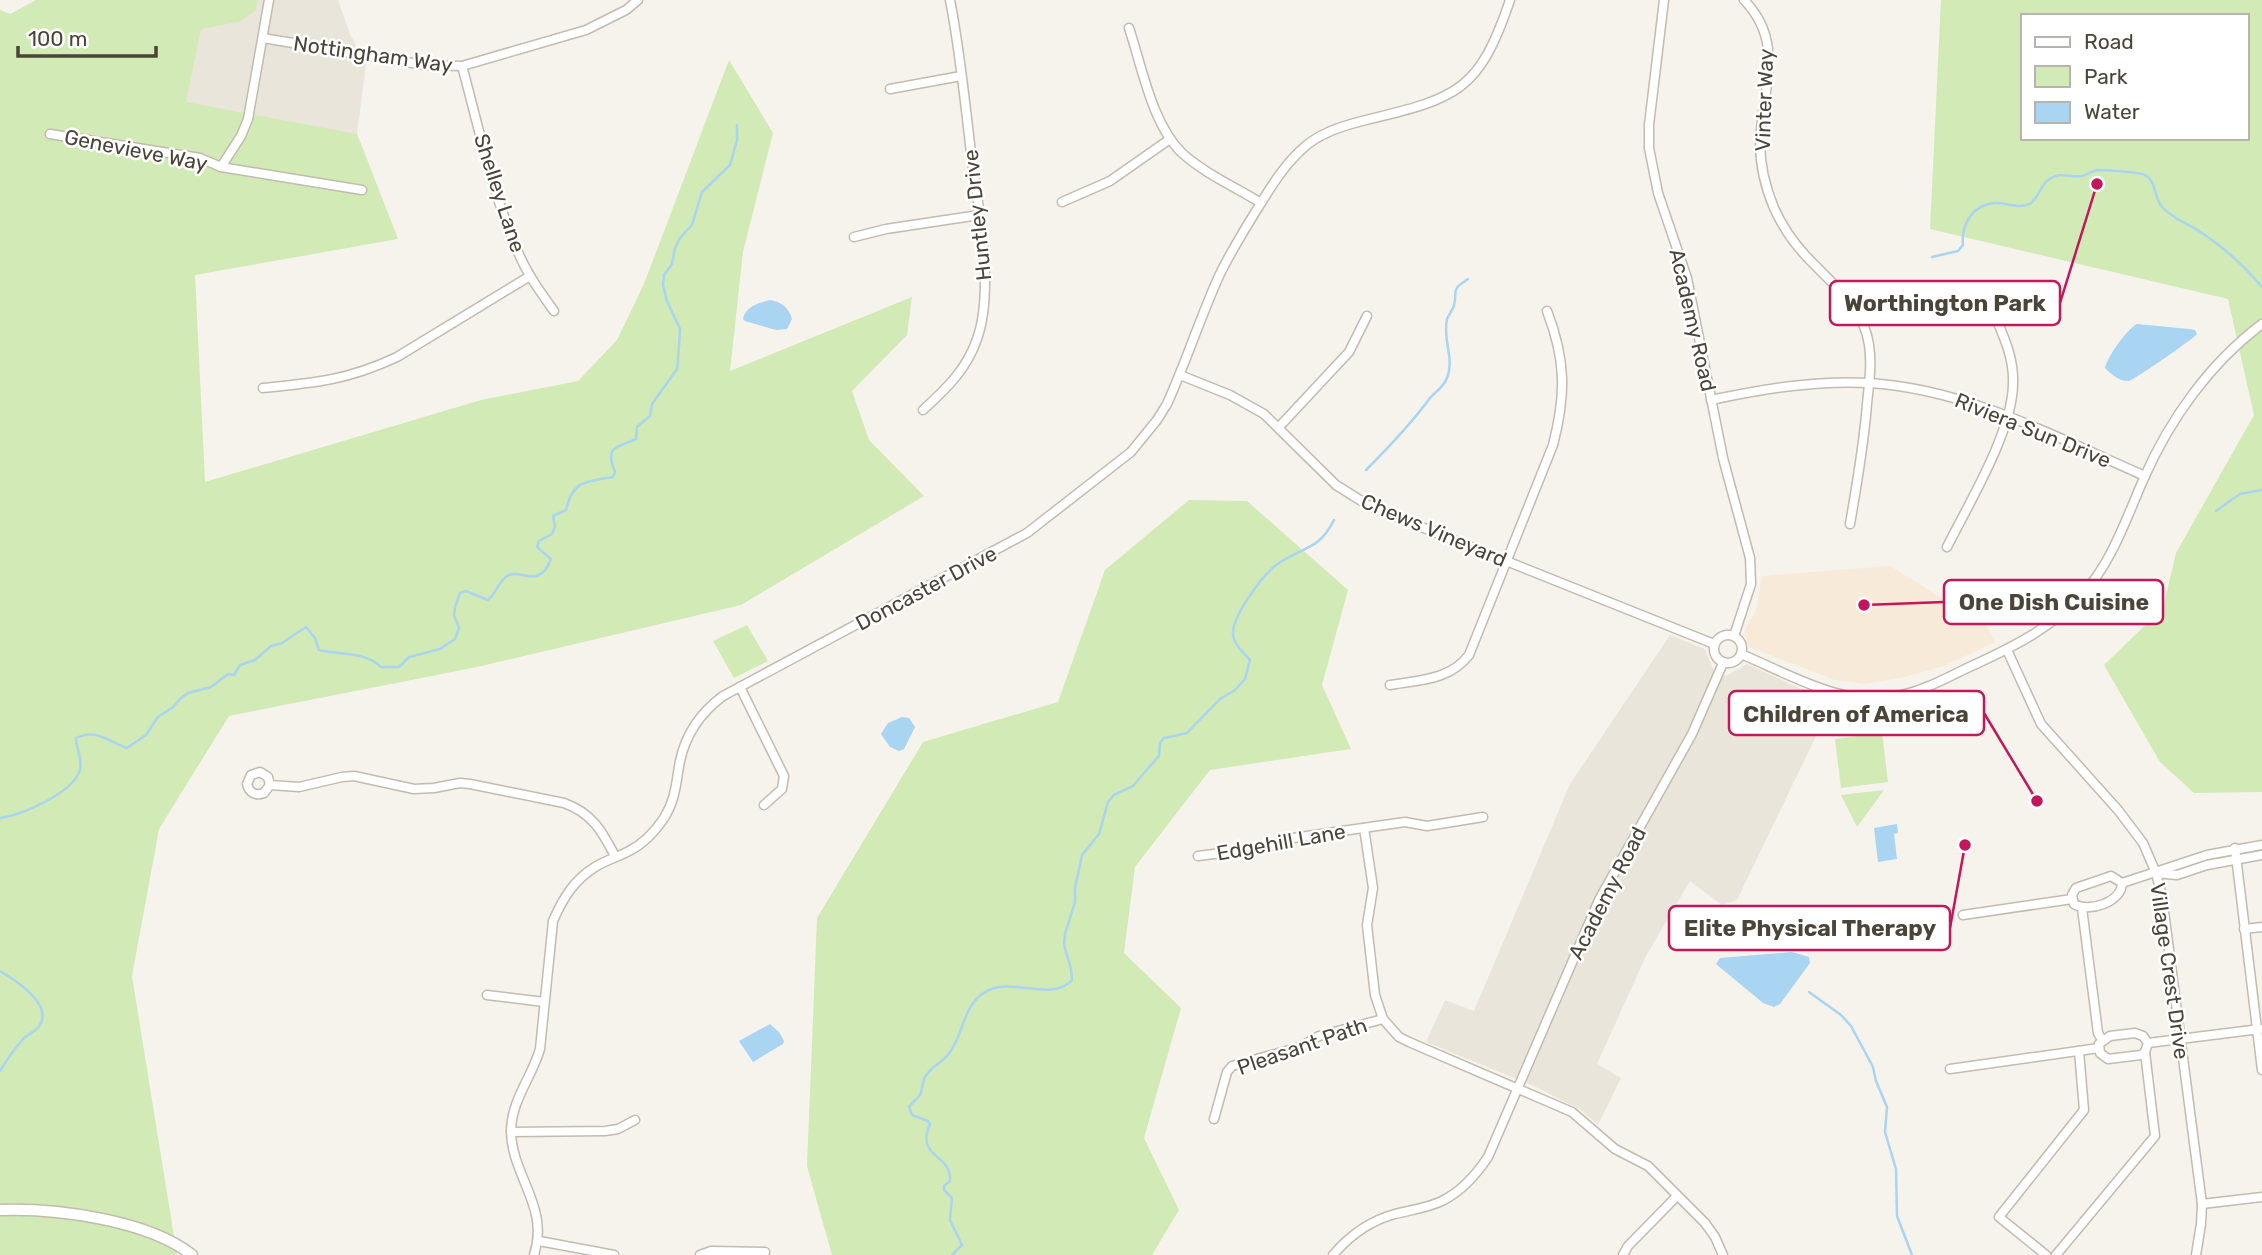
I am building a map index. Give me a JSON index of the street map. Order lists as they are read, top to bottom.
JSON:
{
  "streets": {
    "street": [
      "Nottingham Way",
      "Vinter Way",
      "Genevieve Way",
      "Shelley Lane",
      "Huntley Drive",
      "Academy Road",
      "Riviera Sun Drive",
      "Chews Vineyard",
      "Doncaster Drive",
      "Edgehill Lane",
      "Village Crest Drive",
      "Pleasant Path"
    ]
  },
  "crossings": [
    ["Nottingham Way", "Shelley Lane"],
    ["Vinter Way", "Riviera Sun Drive"],
    ["Academy Road", "Riviera Sun Drive"],
    ["Academy Road", "Chews Vineyard"],
    ["Chews Vineyard", "Doncaster Drive"]
  ],
  "places": [
    "Worthington Park",
    "One Dish Cuisine",
    "Children of America",
    "Elite Physical Therapy"
  ],
  "legend": ["Road", "Park", "Water"],
  "scale_bar": "100 m"
}
